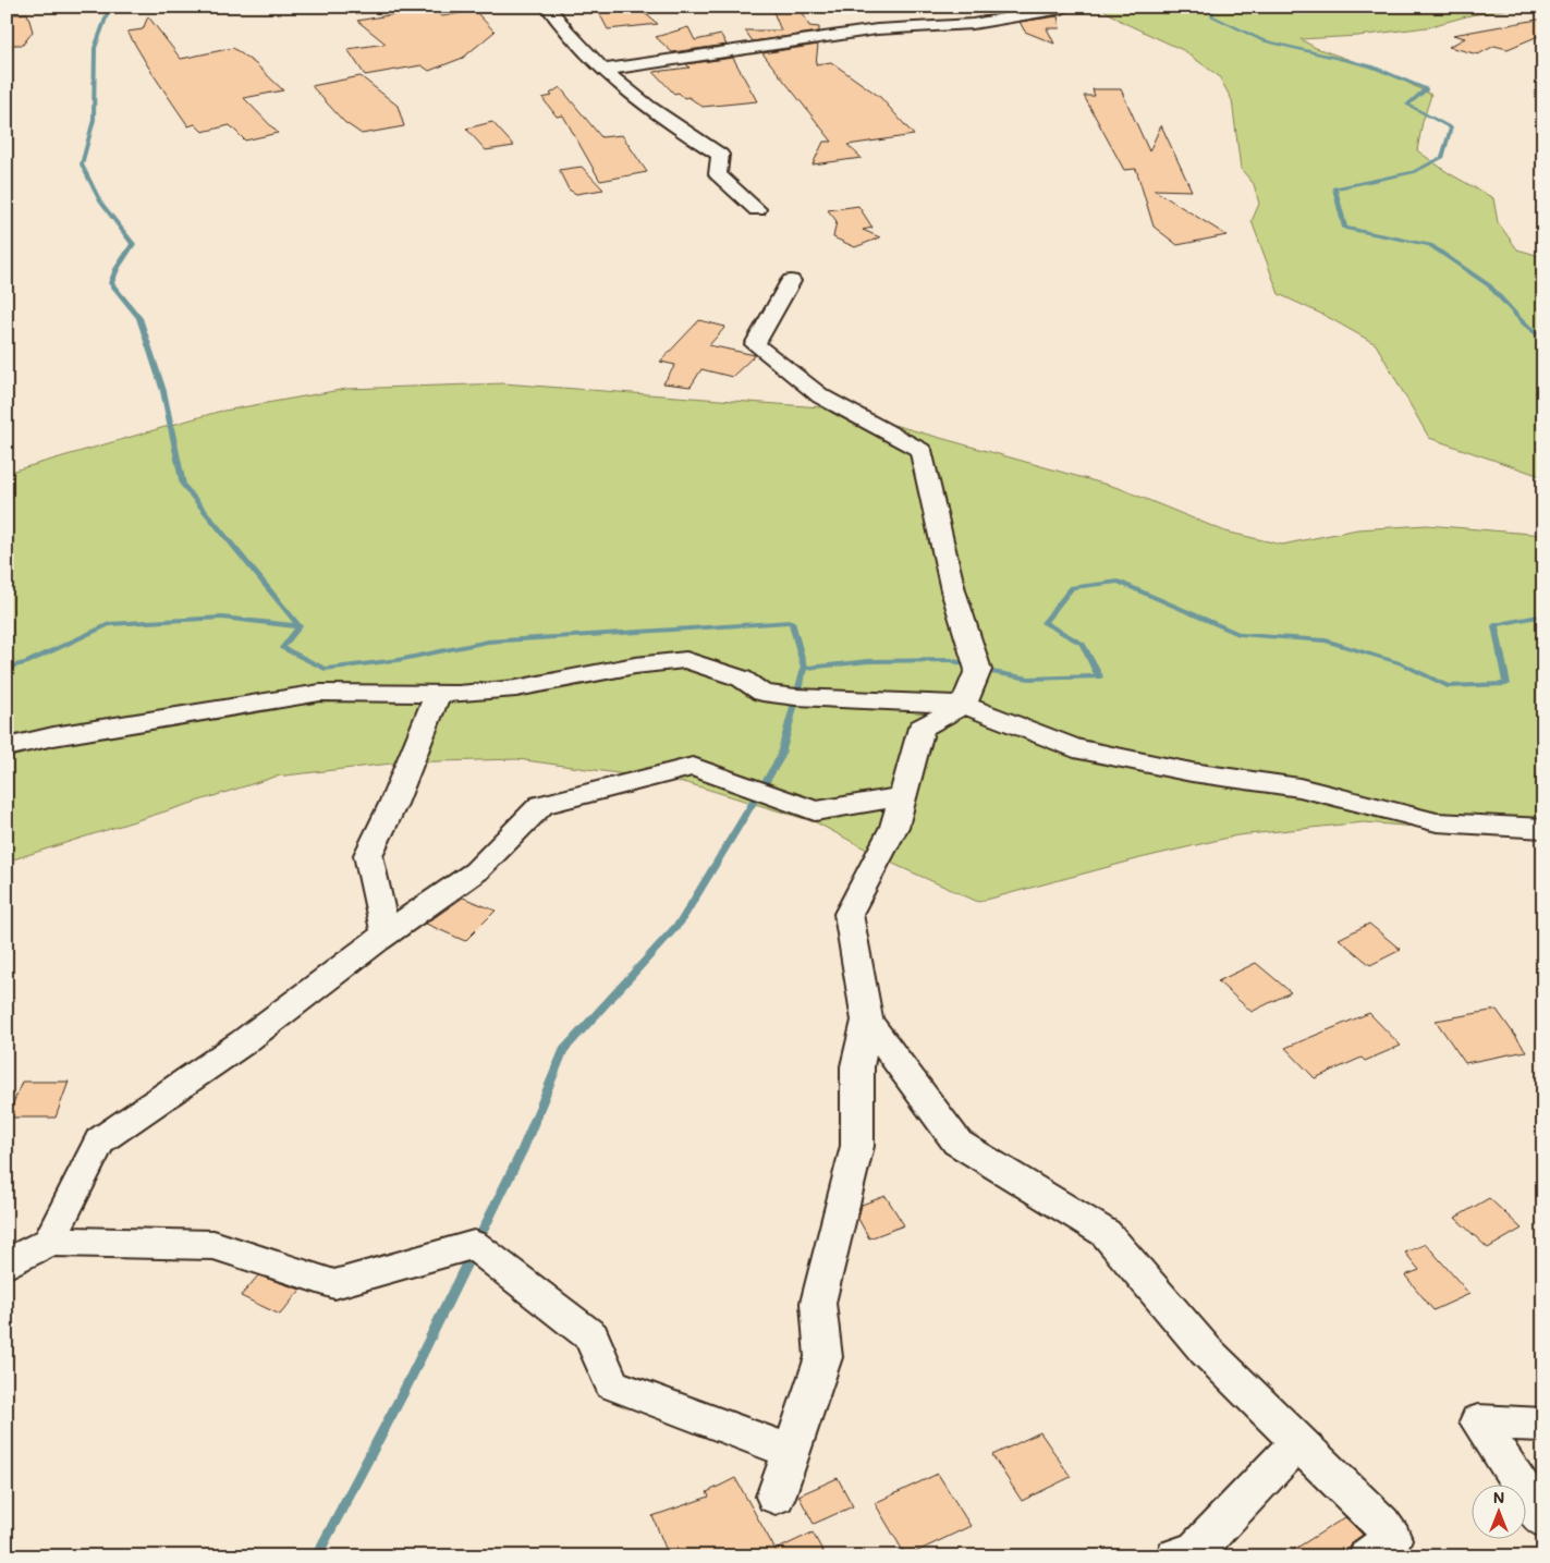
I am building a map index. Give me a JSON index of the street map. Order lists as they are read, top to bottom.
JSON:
{
  "north": "top"
}
